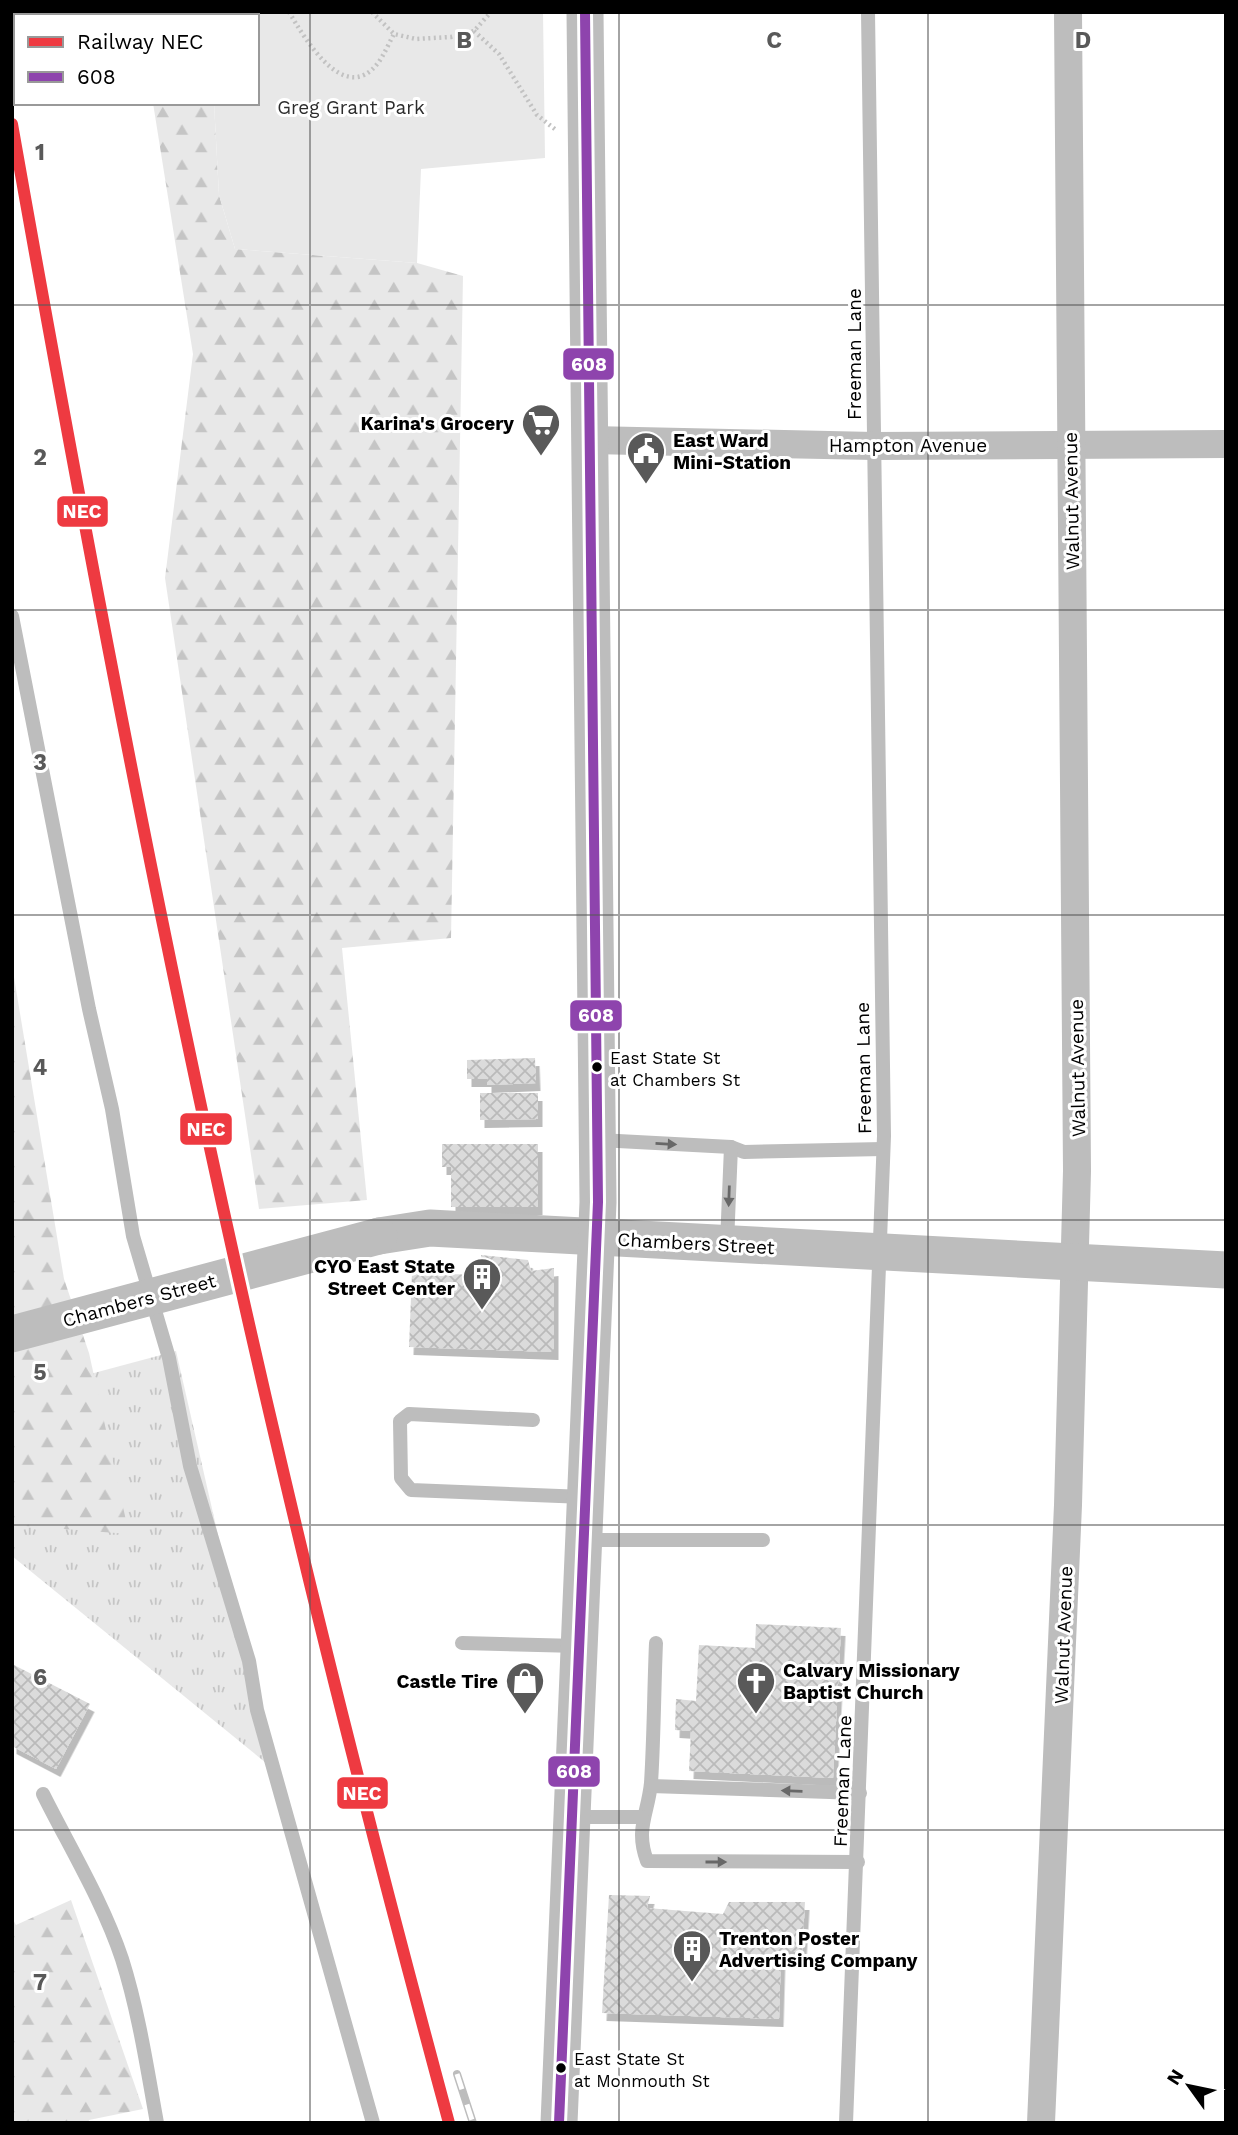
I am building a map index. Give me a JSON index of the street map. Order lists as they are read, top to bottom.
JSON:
{
  "streets": {
    "street": ["Hampton Avenue", "Walnut Avenue", "Chambers Street"],
    "lane": ["Freeman Lane"]
  },
  "crossings": [
    ["Freeman Lane", "Hampton Avenue"],
    ["Freeman Lane", "Chambers Street"],
    ["Hampton Avenue", "Walnut Avenue"],
    ["Walnut Avenue", "Chambers Street"]
  ],
  "parks": ["Greg Grant Park"],
  "places": {
    "supermarket": ["Karina's Grocery"],
    "public building": ["East Ward Mini-Station"],
    "other": ["East State St at Chambers St", "East State St at Monmouth St"],
    "building": ["CYO East State Street Center", "Trenton Poster Advertising Company"],
    "shop": ["Castle Tire"],
    "church": ["Calvary Missionary Baptist Church"]
  },
  "lines": ["transit line 608", "rail line NEC"],
  "legend": ["Railway NEC", "608"],
  "north": "top left",
  "grid": {
    "columns": ["B", "C", "D"],
    "rows": [
      "1",
      "2",
      "3",
      "4",
      "5",
      "6",
      "7"
    ]
  }
}
